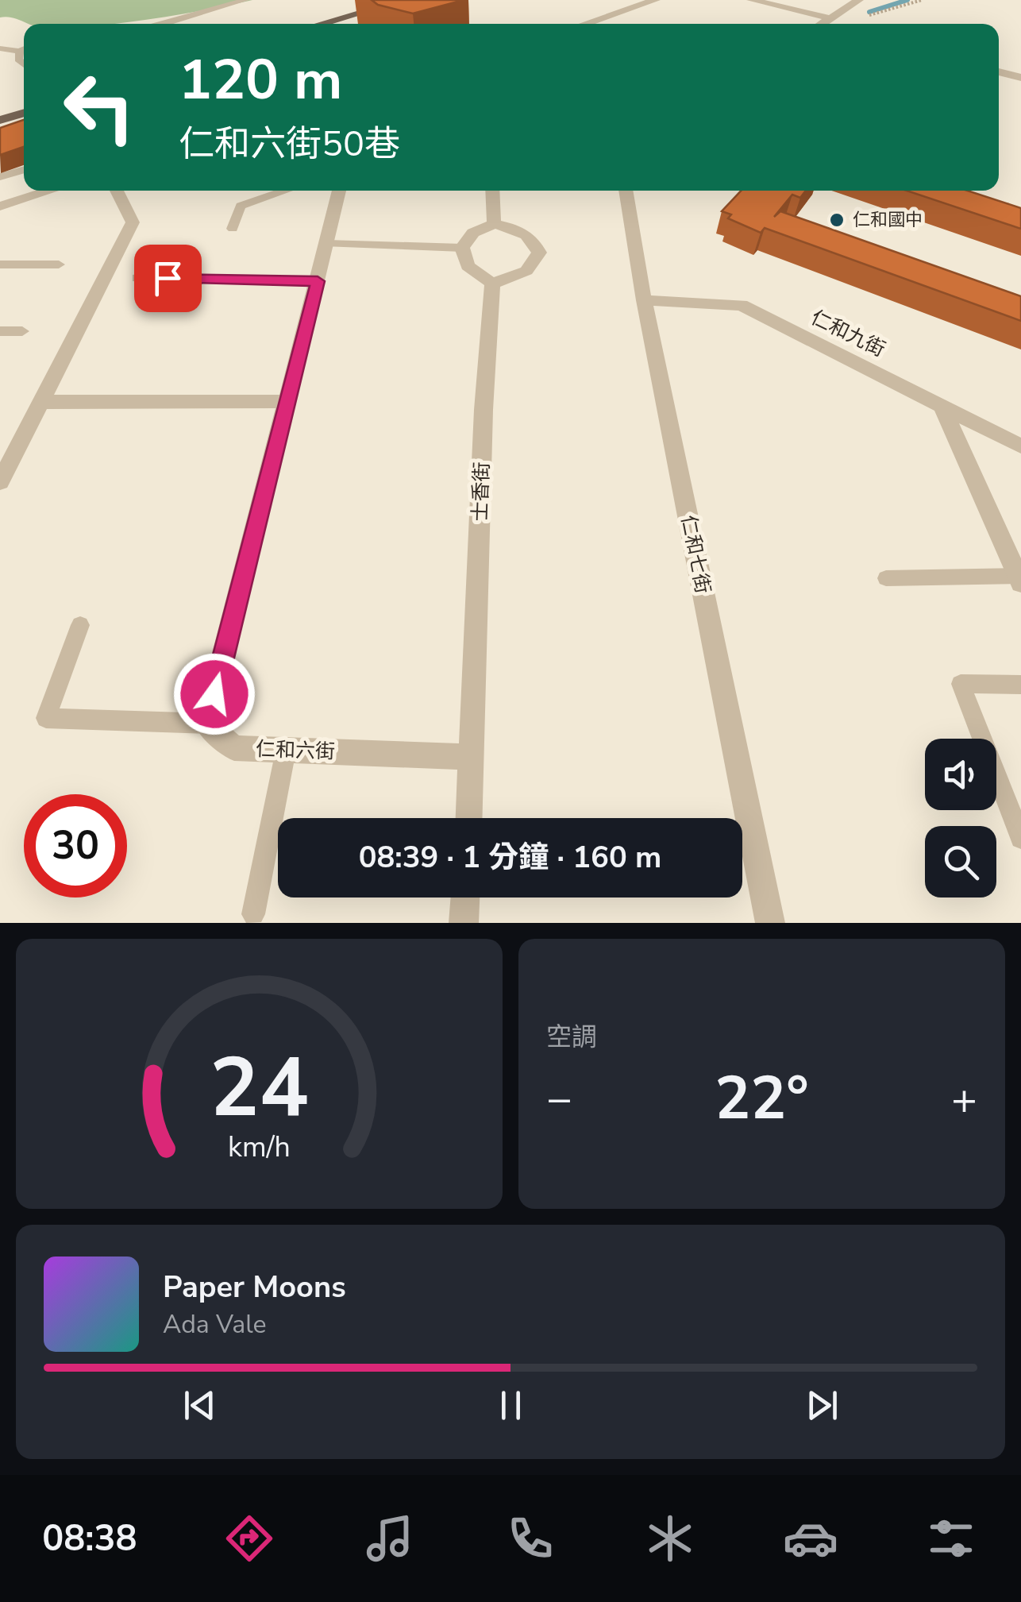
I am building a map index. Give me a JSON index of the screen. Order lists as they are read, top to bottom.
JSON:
{
  "streets": {
    "street": [
      "仁和九街",
      "士香街",
      "仁和七街",
      "仁和六街"
    ]
  },
  "crossings": [
    ["仁和九街", "仁和七街"],
    ["士香街", "仁和六街"]
  ],
  "places": ["仁和國中"],
  "page": {
    "turn": ["120 m", "仁和六街50巷"],
    "limit": "30",
    "trip": "08:39 · 1 分鐘 · 160 m",
    "tile": "空調",
    "heat": ["−", "22°", "+"],
    "song": ["Paper Moons", "Ada Vale"],
    "tabs": "08:38",
    "gauge": ["24", "km/h"]
  }
}
